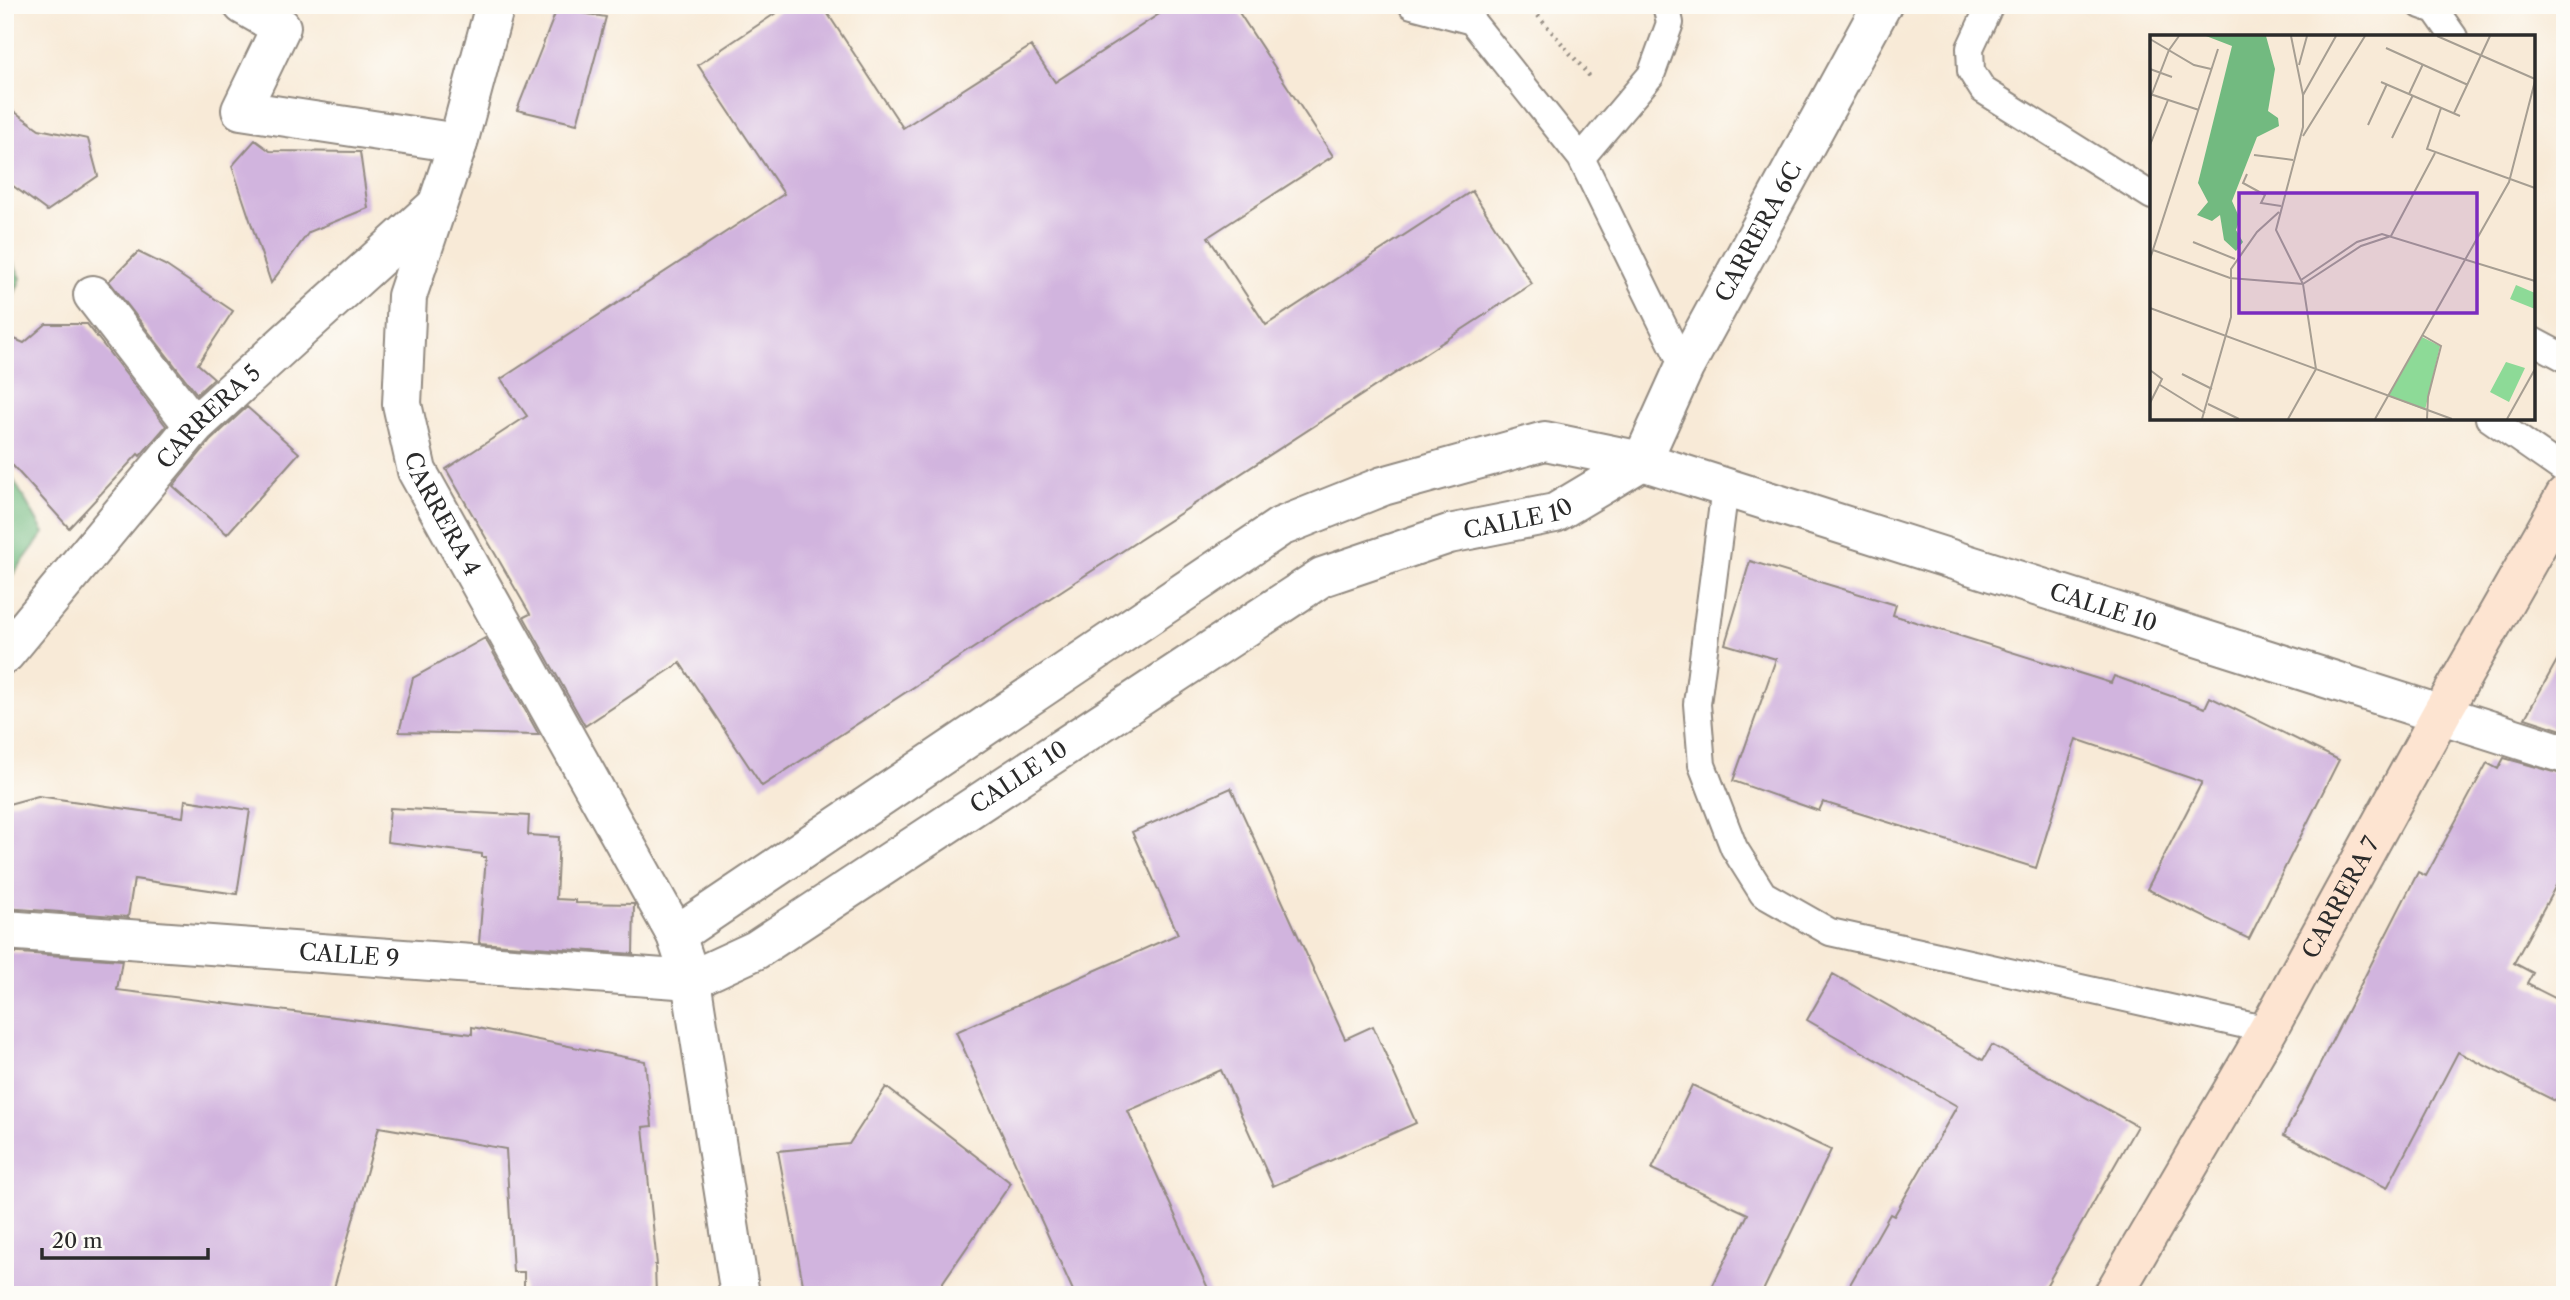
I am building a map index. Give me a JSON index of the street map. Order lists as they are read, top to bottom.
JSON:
{
  "streets": {
    "street": [
      "CARRERA 6C",
      "CARRERA 5",
      "CARRERA 4",
      "CALLE 10",
      "CARRERA 7",
      "CALLE 9"
    ]
  },
  "crossings": [
    ["CARRERA 6C", "CALLE 10"],
    ["CARRERA 5", "CARRERA 4"],
    ["CARRERA 4", "CALLE 10"],
    ["CARRERA 4", "CALLE 9"],
    ["CALLE 10", "CARRERA 7"],
    ["CALLE 10", "CALLE 9"]
  ],
  "scale_bar": "20 m"
}
